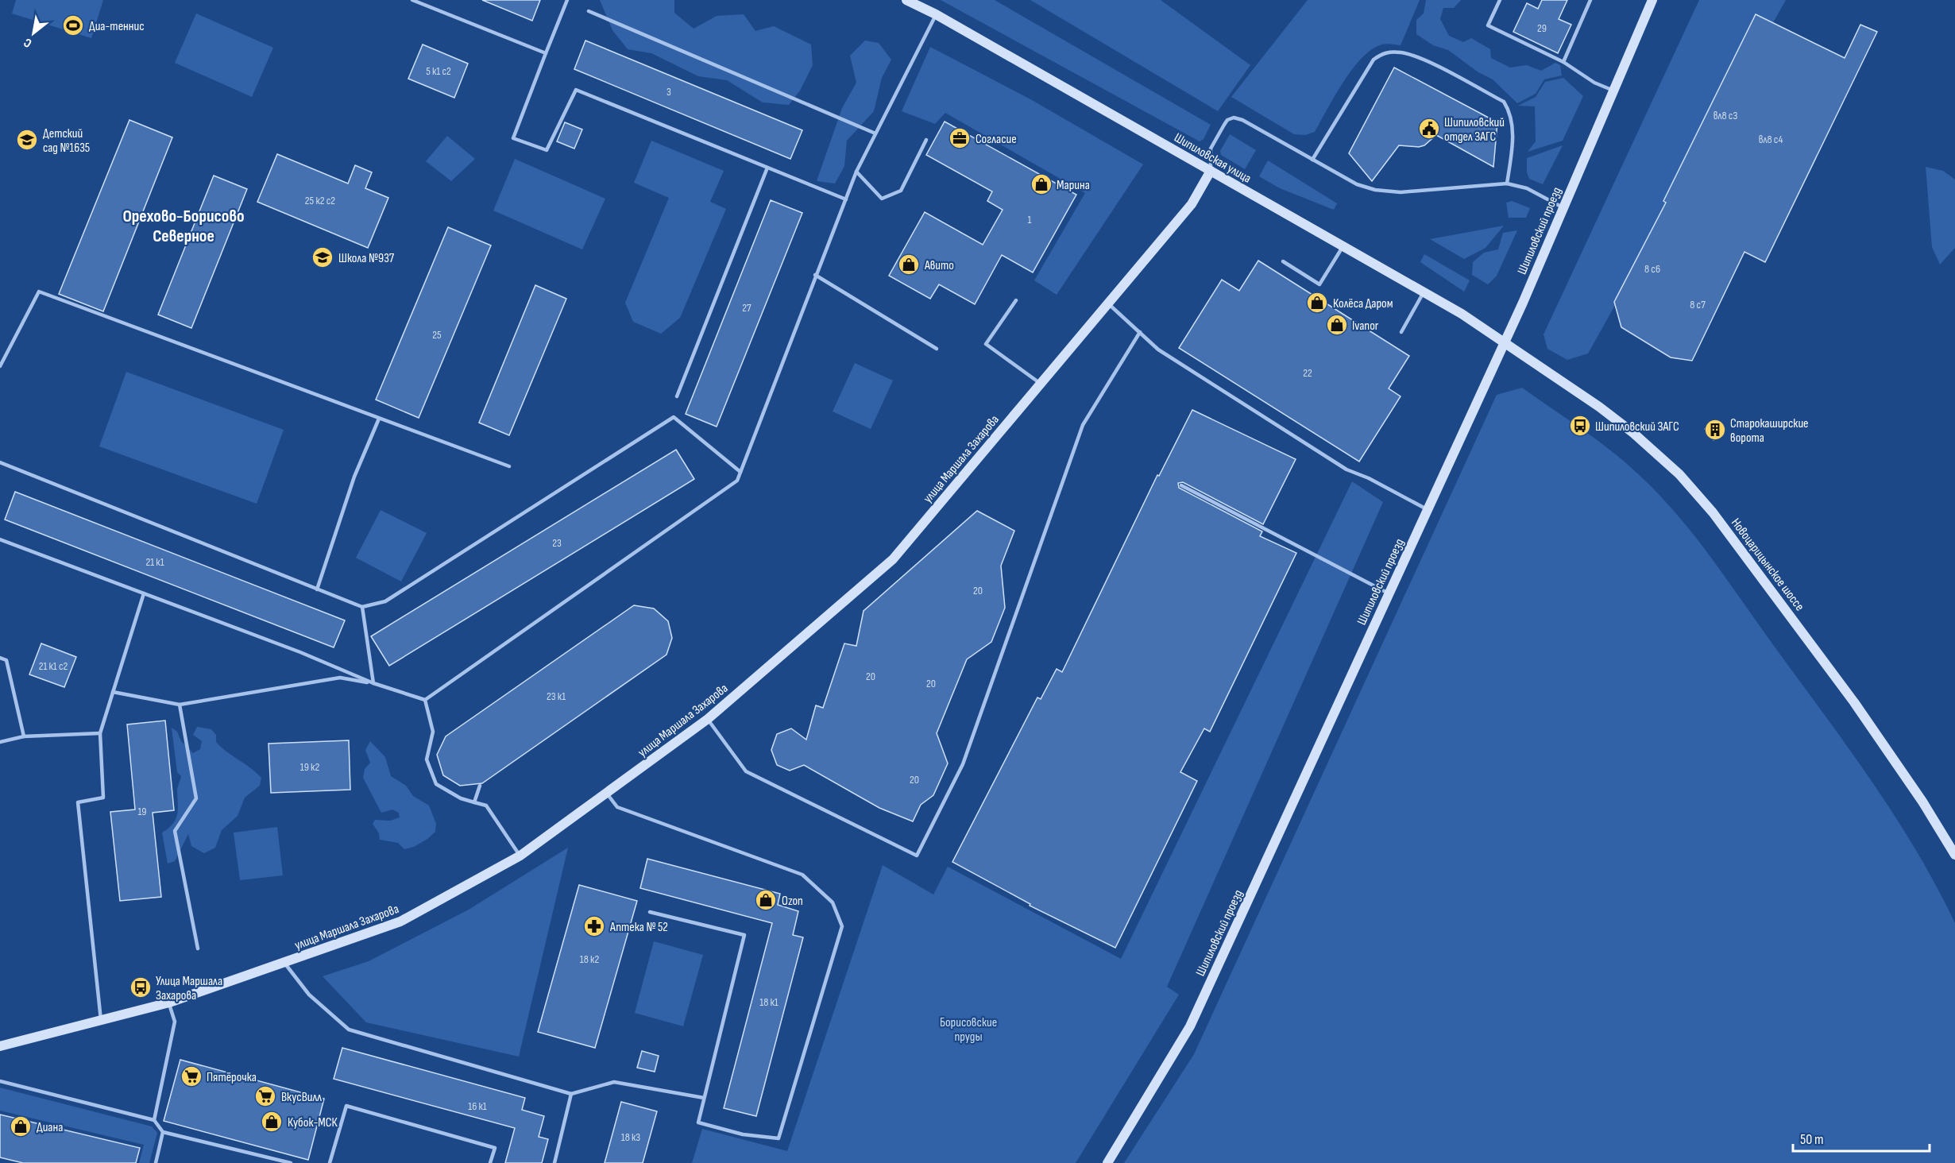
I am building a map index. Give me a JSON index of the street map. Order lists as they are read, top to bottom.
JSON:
{
  "streets": {
    "main road": [
      "Шипиловская улица",
      "Шипиловский проезд",
      "улица Маршала Захарова",
      "Новоцарицынское шоссе"
    ]
  },
  "crossings": [
    ["Шипиловская улица", "Шипиловский проезд"],
    ["Шипиловская улица", "улица Маршала Захарова"],
    ["Шипиловская улица", "Новоцарицынское шоссе"],
    ["Шипиловский проезд", "Новоцарицынское шоссе"]
  ],
  "districts": ["Орехово-Борисово Северное"],
  "parks": ["Борисовские пруды"],
  "places": {
    "sports": ["Диа-теннис"],
    "public building": ["Шипиловский отдел ЗАГС"],
    "office": ["Согласие"],
    "school or university": ["Детский сад №1635", "Школа №937"],
    "shop": [
      "Марина",
      "Авито",
      "Колёса Даром",
      "Ivanor",
      "Ozon",
      "Кубок-МСК",
      "Диана"
    ],
    "bus stop": ["Шипиловский ЗАГС", "Улица Маршала Захарова"],
    "building": ["Старокаширские ворота"],
    "pharmacy": ["Аптека № 52"],
    "supermarket": ["Пятёрочка", "ВкусВилл"]
  },
  "house_numbers": [
    "29",
    "5 к1 с2",
    "3",
    "вл8 с3",
    "вл8 с4",
    "25 к2 с2",
    "1",
    "8 с6",
    "8 с7",
    "27",
    "25",
    "22",
    "23",
    "21 к1",
    "20",
    "21 к1 с2",
    "20",
    "20",
    "23 к1",
    "19 к2",
    "20",
    "19",
    "18 к2",
    "18 к1",
    "16 к1",
    "18 к3"
  ],
  "scale_bar": "50 m",
  "north": "bottom left"
}
